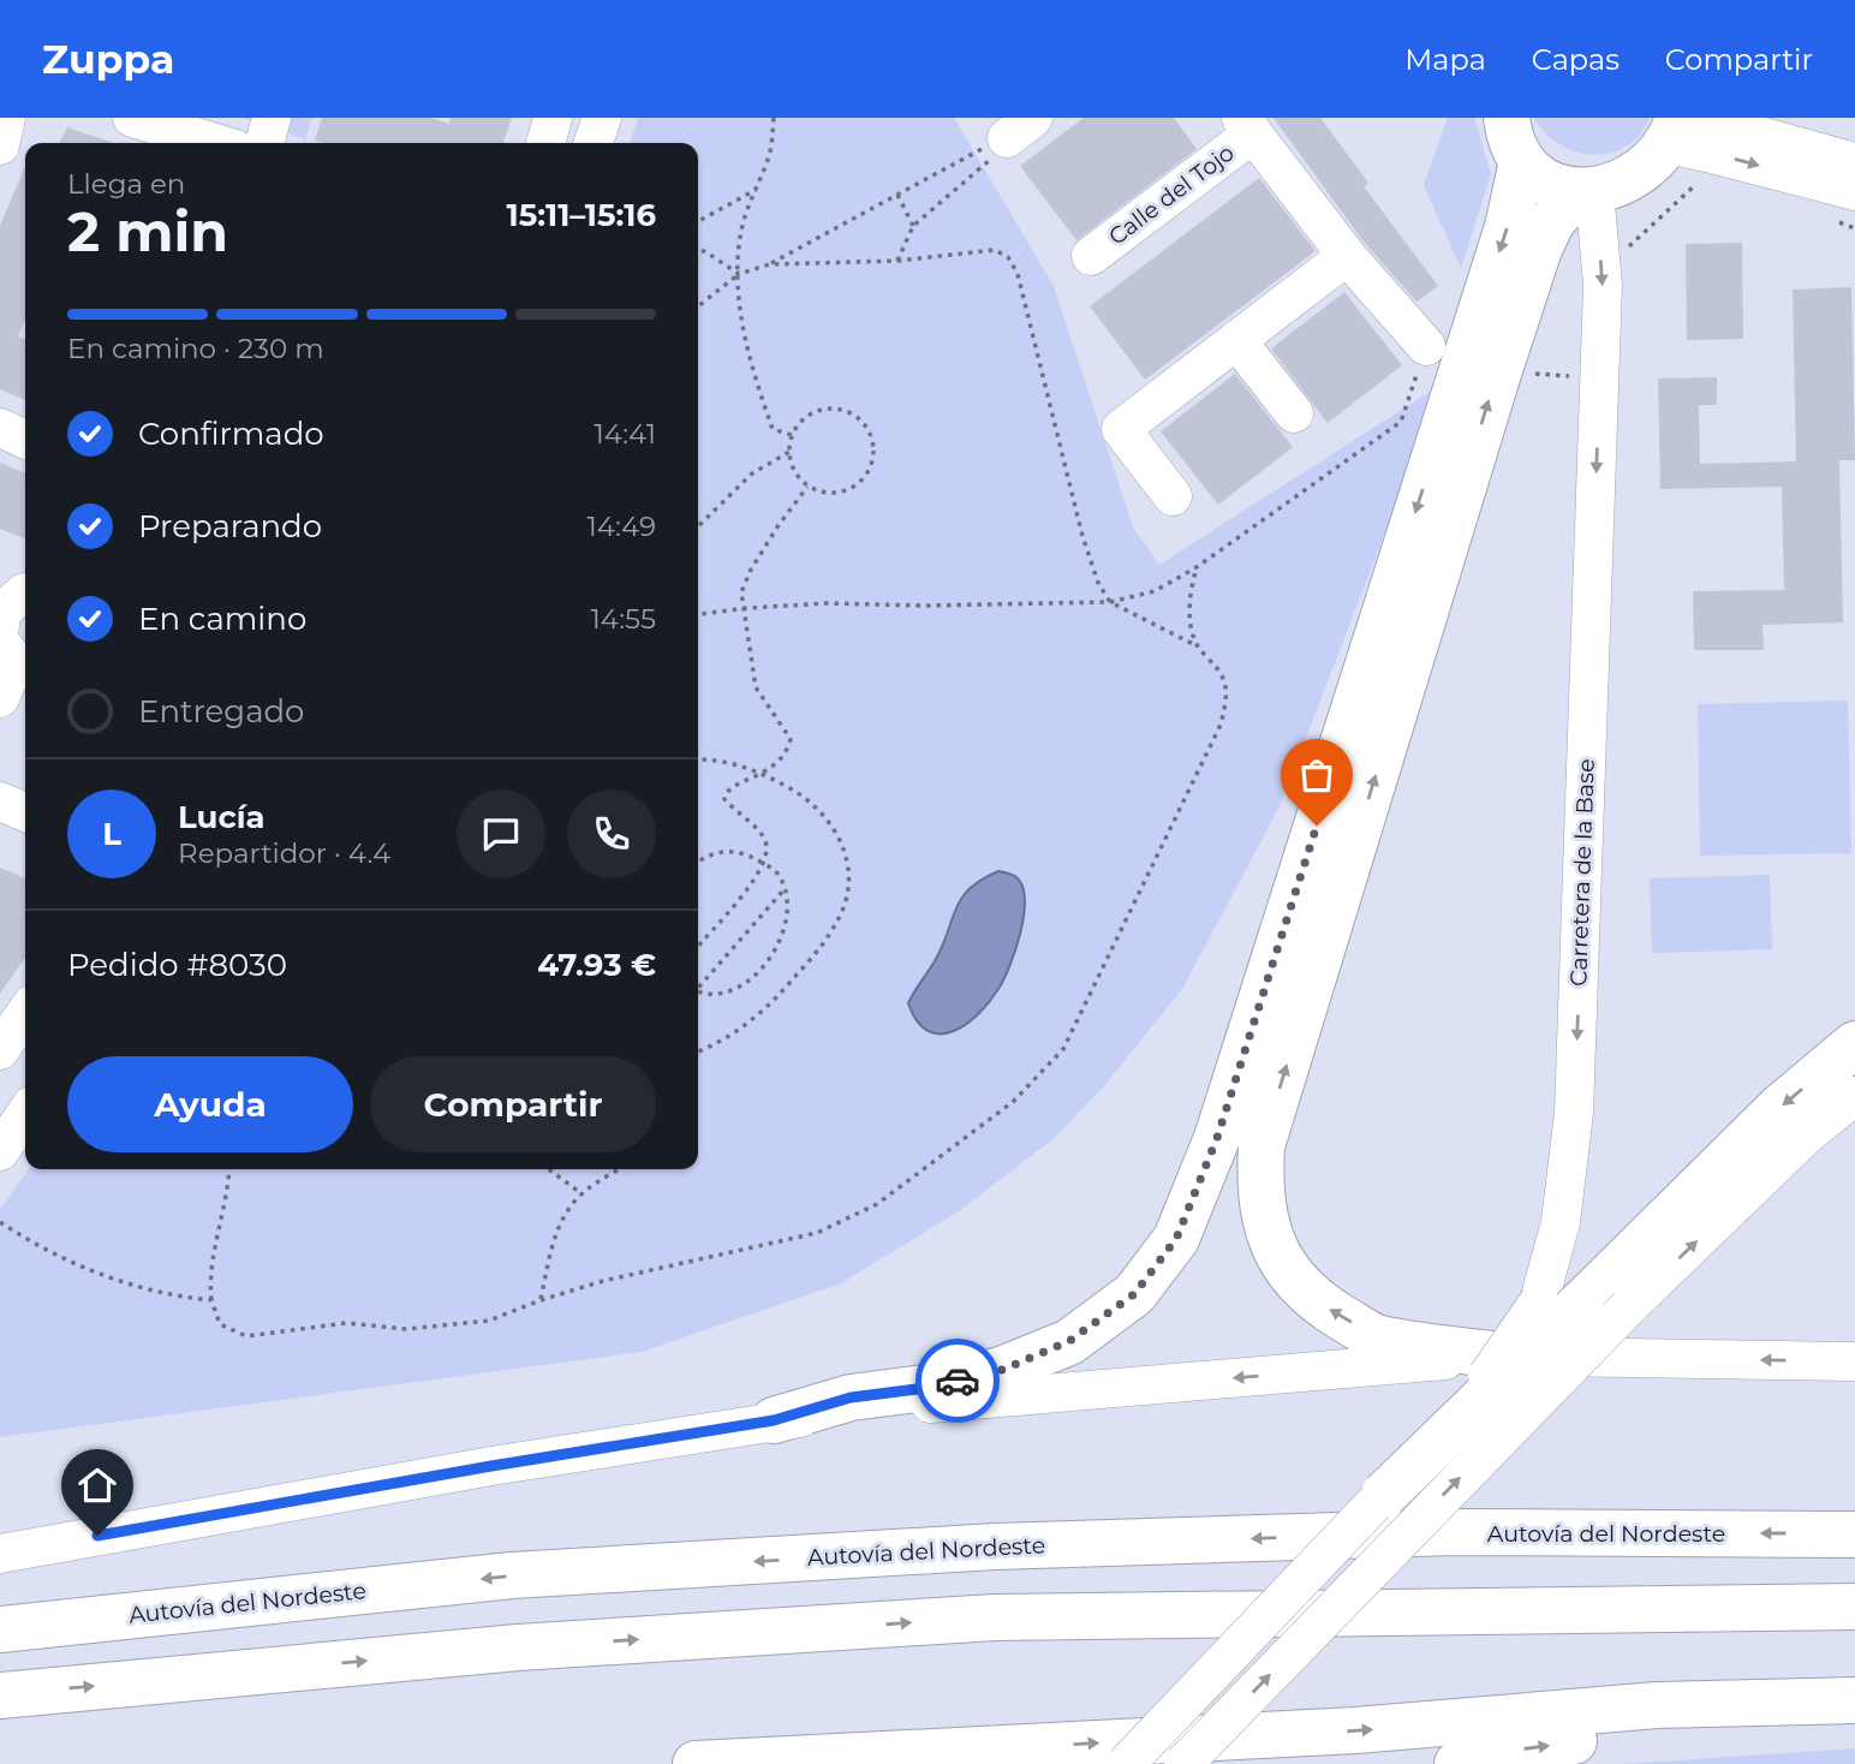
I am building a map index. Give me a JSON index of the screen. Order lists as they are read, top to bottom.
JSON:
{
  "streets": {
    "main road": ["Autovía del Nordeste"],
    "street": ["Calle del Tojo", "Carretera de la Base"]
  },
  "one_way": ["Carretera de la Base"],
  "page": {
    "header": "Zuppa",
    "nav": ["Mapa", "Capas", "Compartir"],
    "heading": ["2 min", "Llega en", "15:11–15:16"],
    "panel": [
      "Lucía",
      "Repartidor · 4.4",
      "Pedido #8030",
      "47.93 €"
    ],
    "bar": "En camino · 230 m",
    "list": [
      ["Confirmado", "14:41"],
      ["Preparando", "14:49"],
      ["En camino", "14:55"],
      "Entregado"
    ],
    "round": "L",
    "buttons": ["Ayuda", "Compartir"]
  }
}
